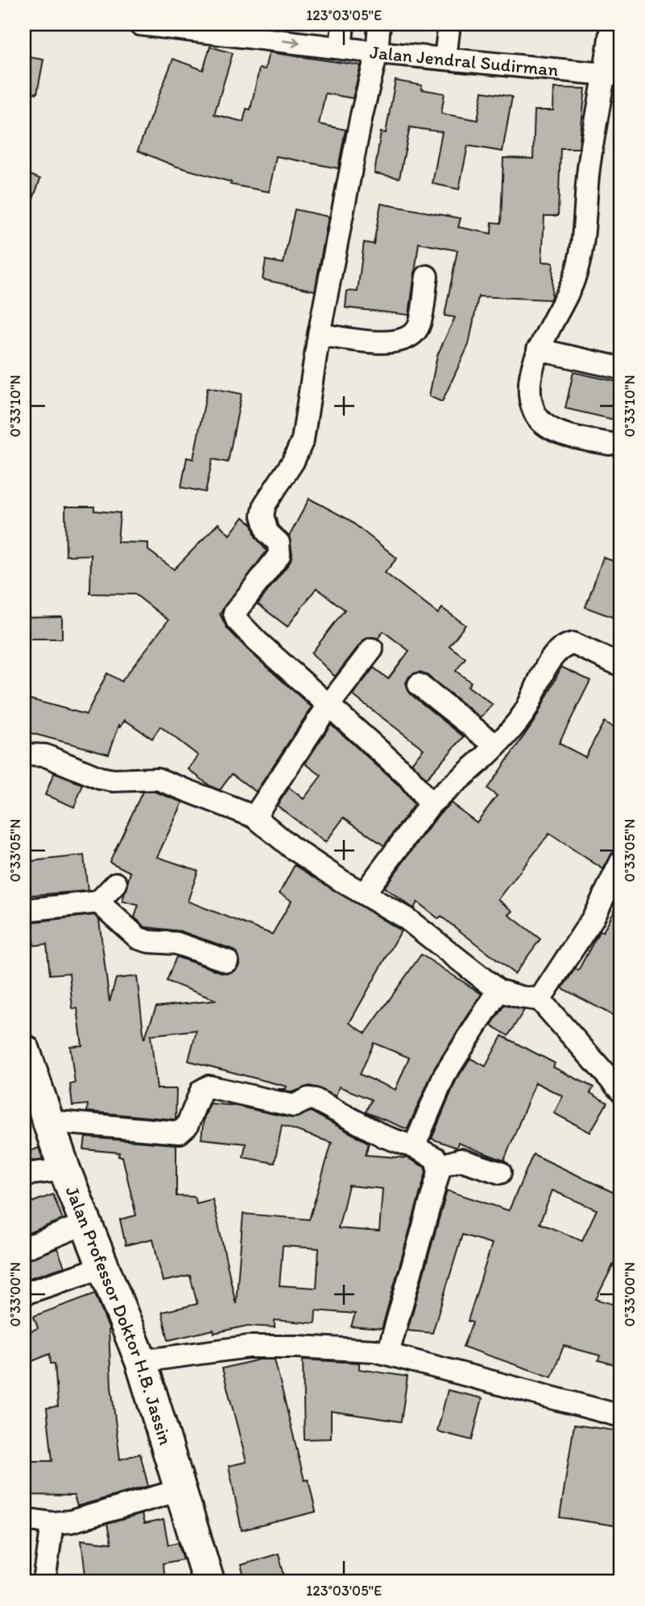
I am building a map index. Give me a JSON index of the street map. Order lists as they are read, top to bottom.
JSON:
{
  "streets": {
    "highway": ["Jalan Professor Doktor H.B. Jassin"],
    "street": ["Jalan Jendral Sudirman"]
  },
  "coordinates": [
    "123°03'05\"E",
    "0°33'10\"N",
    "0°33'05\"N",
    "0°33'00\"N"
  ]
}
